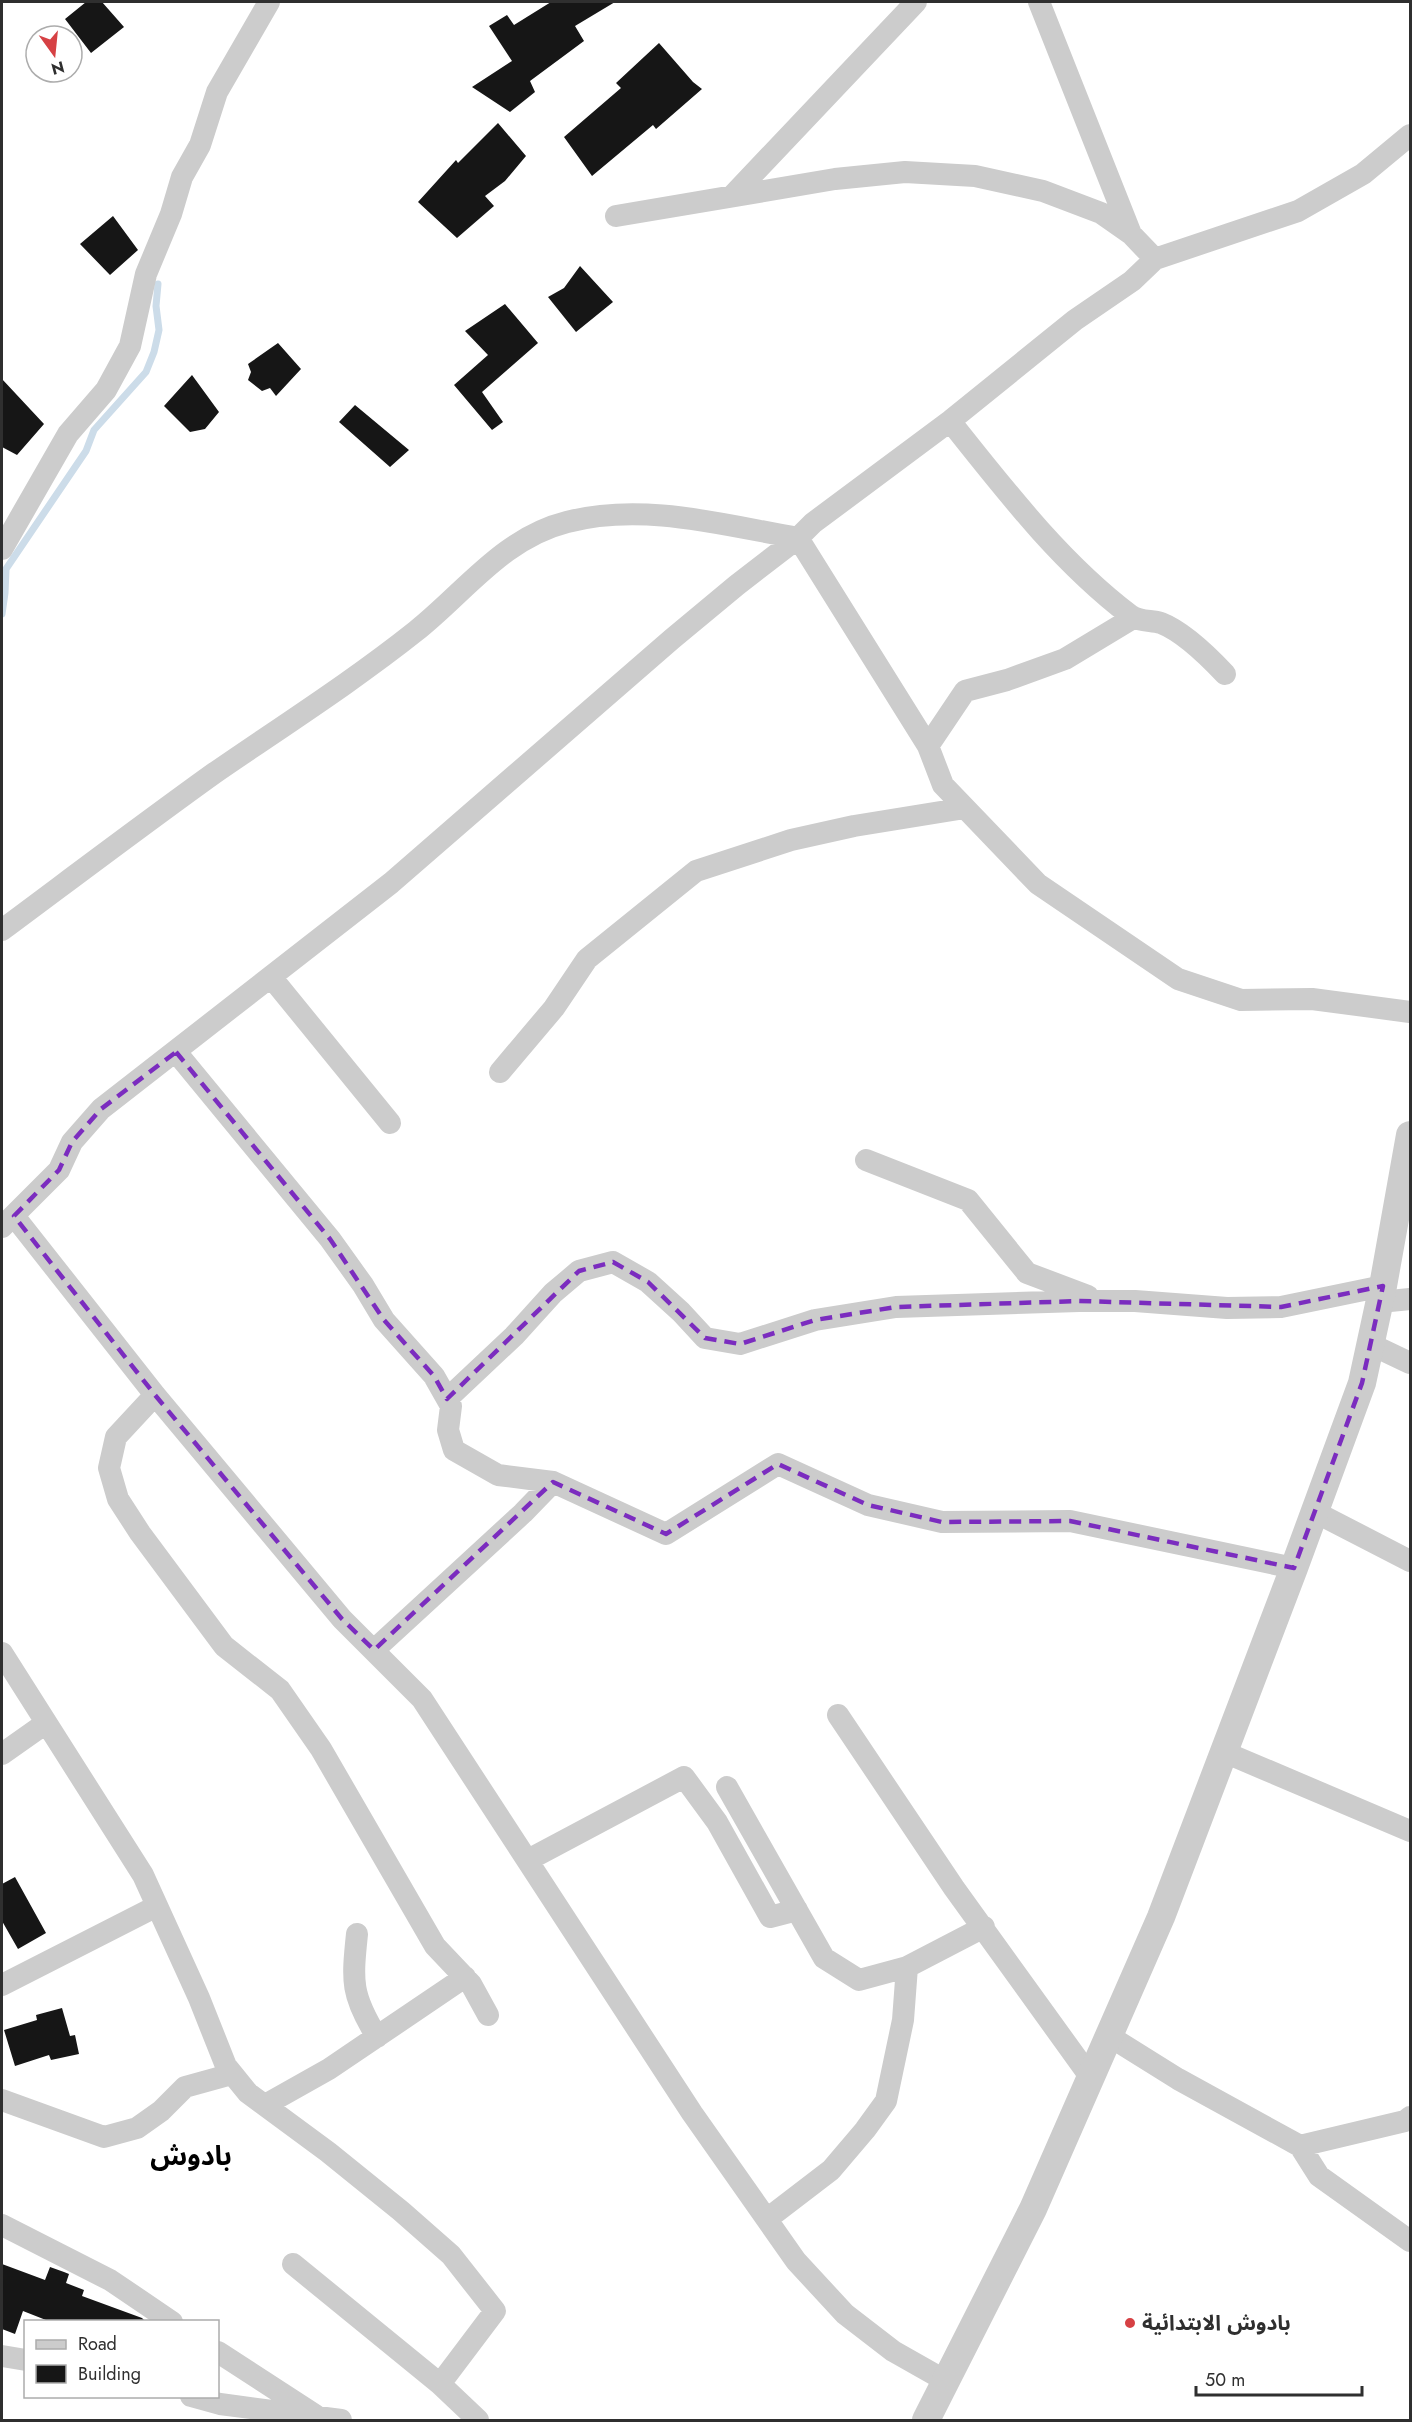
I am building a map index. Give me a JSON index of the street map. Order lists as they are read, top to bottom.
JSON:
{
  "districts": ["بادوش"],
  "places": ["بادوش الابتدائية"],
  "legend": ["Road", "Building"],
  "scale_bar": "50 m",
  "north": "bottom"
}
